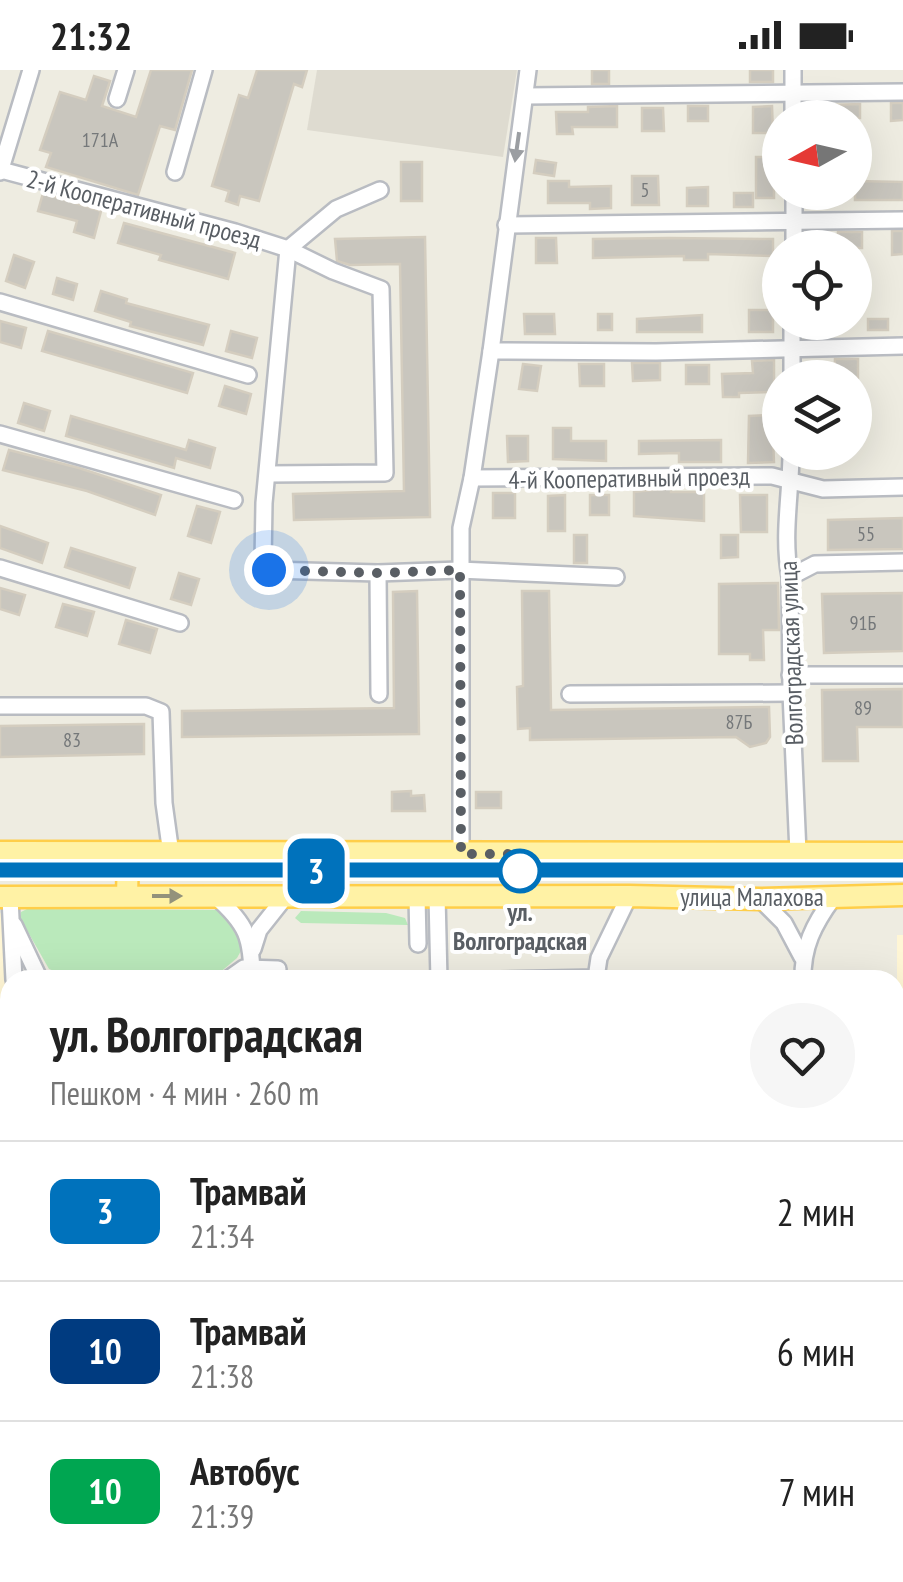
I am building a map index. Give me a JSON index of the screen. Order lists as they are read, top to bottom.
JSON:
{
  "streets": {
    "main road": ["улица Малахова"],
    "street": ["2-й Кооперативный проезд", "4-й Кооперативный проезд", "Волгоградская улица"]
  },
  "crossings": [
    ["4-й Кооперативный проезд", "Волгоградская улица"],
    ["Волгоградская улица", "улица Малахова"]
  ],
  "places": ["ул. Волгоградская"],
  "lines": ["tram line 3"],
  "house_numbers": [
    "171А",
    "5",
    "55",
    "91Б",
    "89",
    "87Б",
    "83"
  ],
  "north": "left",
  "page": {
    "status": "21:32",
    "on_map": "3",
    "heading": ["ул. Волгоградская", "Пешком · 4 мин · 260 m"],
    "list": [
      {
        "mark": "3",
        "name": "Трамвай",
        "note": "21:34",
        "value": "2 мин"
      },
      {
        "mark": "10",
        "name": "Трамвай",
        "note": "21:38",
        "value": "6 мин"
      },
      {
        "mark": "10",
        "name": "Автобус",
        "note": "21:39",
        "value": "7 мин"
      }
    ]
  }
}
